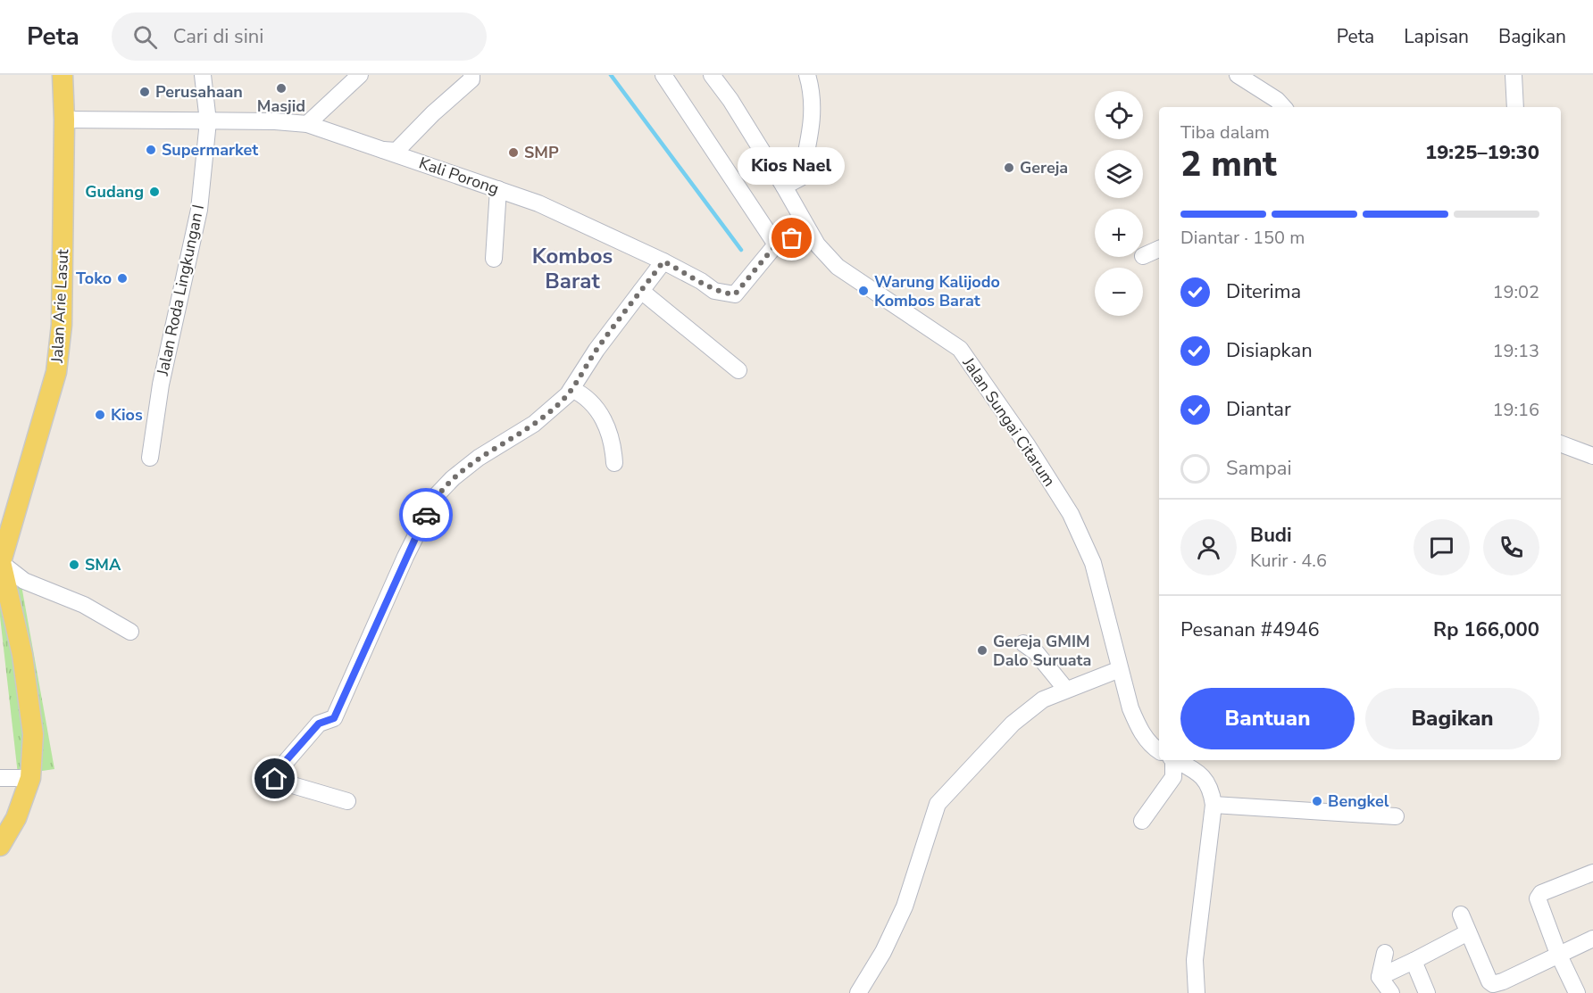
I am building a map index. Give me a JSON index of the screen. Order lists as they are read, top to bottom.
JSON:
{
  "streets": {
    "main road": ["Jalan Arie Lasut"],
    "street": ["Kali Porong", "Jalan Roda Lingkungan I", "Jalan Sungai Citarum"]
  },
  "crossings": [
    ["Kali Porong", "Jalan Roda Lingkungan I"],
    ["Kali Porong", "Jalan Arie Lasut"],
    ["Kali Porong", "Jalan Sungai Citarum"]
  ],
  "districts": ["Kombos Barat"],
  "places": [
    "Masjid",
    "Perusahaan",
    "Supermarket",
    "SMP",
    "Gereja",
    "Gudang",
    "Kios Nael",
    "Toko",
    "Warung Kalijodo Kombos Barat",
    "Kios",
    "SMA",
    "Gereja GMIM Dalo Suruata",
    "Bengkel"
  ],
  "page": {
    "header": "Peta",
    "search": "Cari di sini",
    "nav": ["Peta", "Lapisan", "Bagikan"],
    "map_buttons": ["+", "−"],
    "heading": ["2 mnt", "Tiba dalam", "19:25–19:30"],
    "panel": [
      "Budi",
      "Kurir · 4.6",
      "Pesanan #4946",
      "Rp 166,000"
    ],
    "bubble": "Kios Nael",
    "bar": "Diantar · 150 m",
    "list": [
      ["Diterima", "19:02"],
      ["Disiapkan", "19:13"],
      ["Diantar", "19:16"],
      "Sampai"
    ],
    "buttons": ["Bantuan", "Bagikan"]
  }
}
